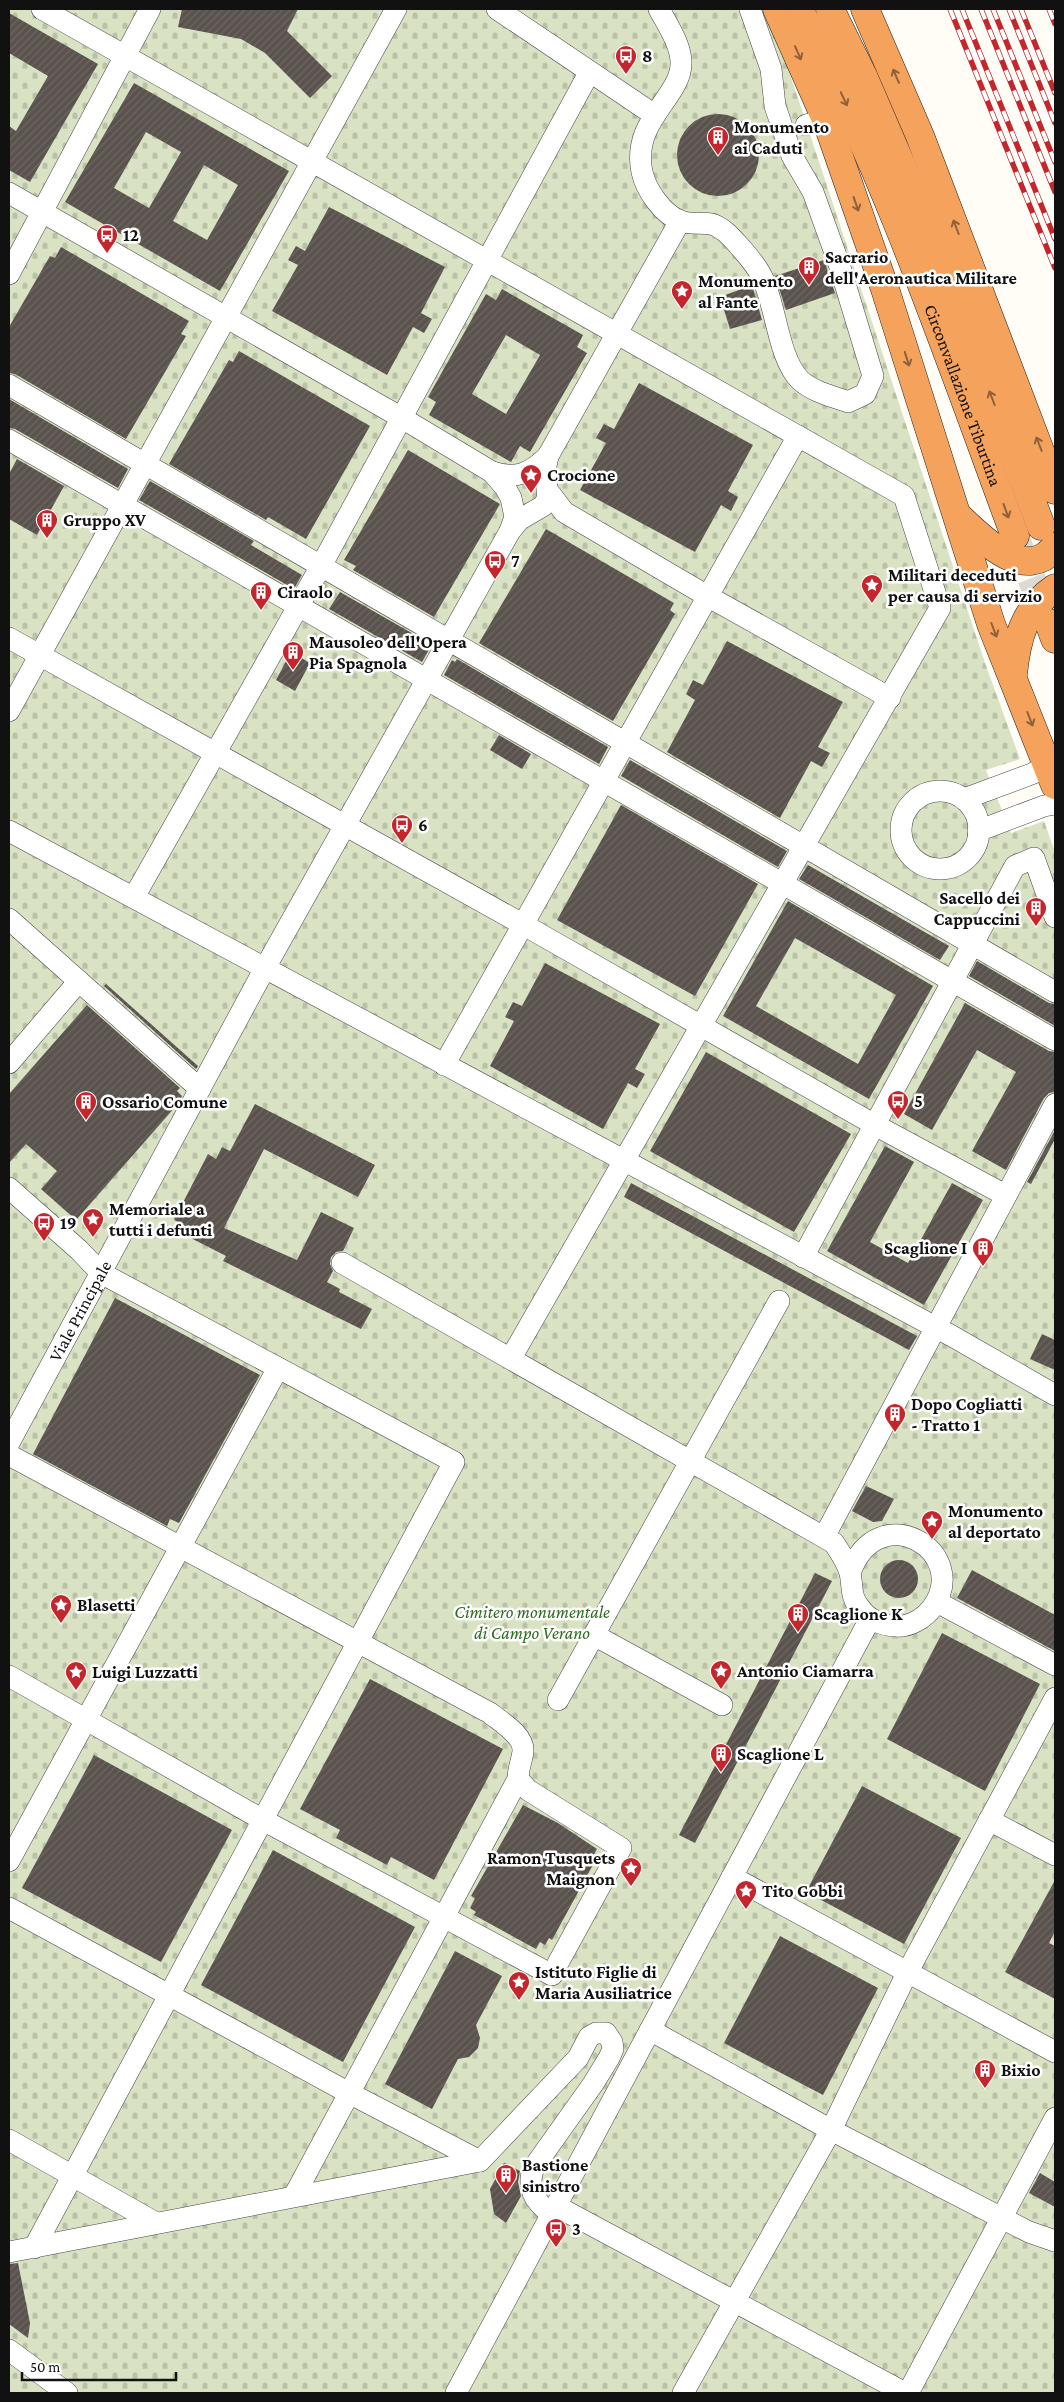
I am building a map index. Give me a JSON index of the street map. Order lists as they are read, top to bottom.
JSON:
{
  "streets": {
    "highway": ["Circonvallazione Tiburtina"],
    "lane": ["Viale Principale"]
  },
  "parks": ["Cimitero monumentale di Campo Verano"],
  "places": {
    "bus stop": [
      "8",
      "12",
      "7",
      "6",
      "5",
      "19",
      "3"
    ],
    "building": [
      "Monumento ai Caduti",
      "Sacrario dell'Aeronautica Militare",
      "Gruppo XV",
      "Ciraolo",
      "Mausoleo dell'Opera Pia Spagnola",
      "Sacello dei Cappuccini",
      "Ossario Comune",
      "Scaglione I",
      "Dopo Cogliatti - Tratto 1",
      "Scaglione K",
      "Scaglione L",
      "Bixio",
      "Bastione sinistro"
    ],
    "place": [
      "Monumento al Fante",
      "Crocione",
      "Militari deceduti per causa di servizio",
      "Memoriale a tutti i defunti",
      "Monumento al deportato",
      "Blasetti",
      "Antonio Ciamarra",
      "Luigi Luzzatti",
      "Ramon Tusquets Maignon",
      "Tito Gobbi",
      "Istituto Figlie di Maria Ausiliatrice"
    ]
  },
  "scale_bar": "50 m"
}
